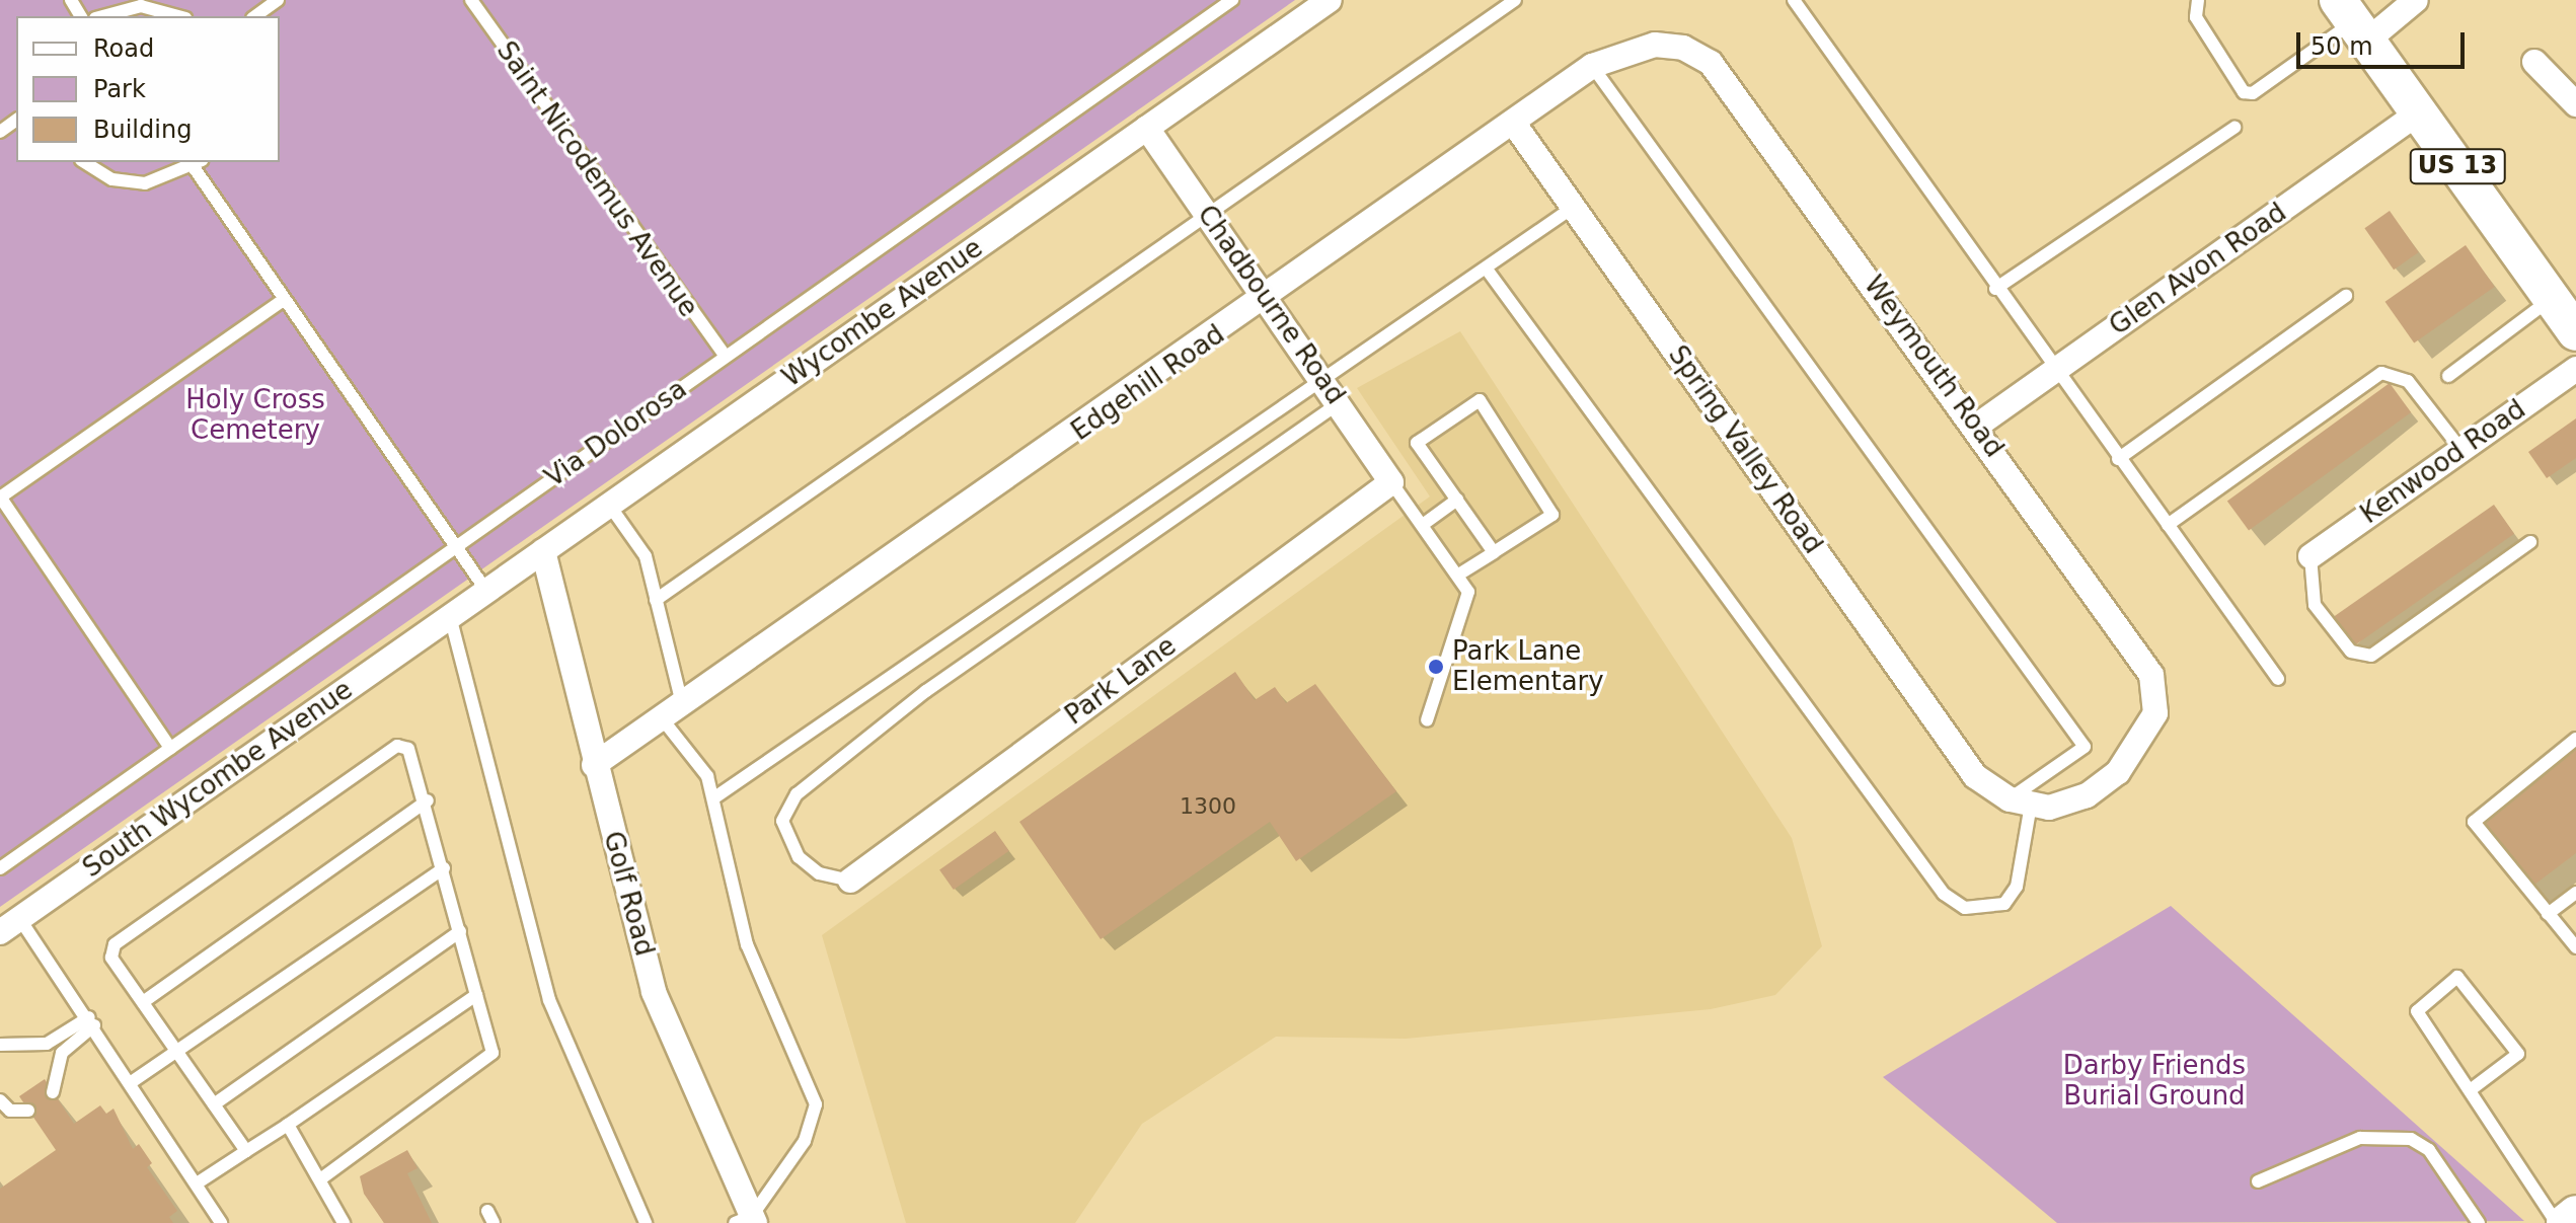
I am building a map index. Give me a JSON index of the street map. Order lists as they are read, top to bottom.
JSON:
{
  "streets": {
    "main road": ["US 13"],
    "street": [
      "Glen Avon Road",
      "Chadbourne Road",
      "Wycombe Avenue",
      "Weymouth Road",
      "Edgehill Road",
      "Spring Valley Road",
      "Kenwood Road",
      "Park Lane",
      "South Wycombe Avenue",
      "Golf Road"
    ],
    "lane": ["Saint Nicodemus Avenue", "Via Dolorosa"]
  },
  "crossings": [
    ["US 13", "Glen Avon Road"],
    ["Saint Nicodemus Avenue", "Via Dolorosa"],
    ["Glen Avon Road", "Weymouth Road"],
    ["Chadbourne Road", "Wycombe Avenue"],
    ["Chadbourne Road", "Edgehill Road"],
    ["Chadbourne Road", "Park Lane"],
    ["Wycombe Avenue", "South Wycombe Avenue"],
    ["Wycombe Avenue", "Golf Road"],
    ["Weymouth Road", "Edgehill Road"],
    ["Weymouth Road", "Spring Valley Road"],
    ["Edgehill Road", "Spring Valley Road"],
    ["Edgehill Road", "Golf Road"]
  ],
  "parks": ["Holy Cross Cemetery", "Darby Friends Burial Ground"],
  "places": ["Park Lane Elementary"],
  "house_numbers": ["1300"],
  "legend": ["Road", "Park", "Building"],
  "scale_bar": "50 m"
}
